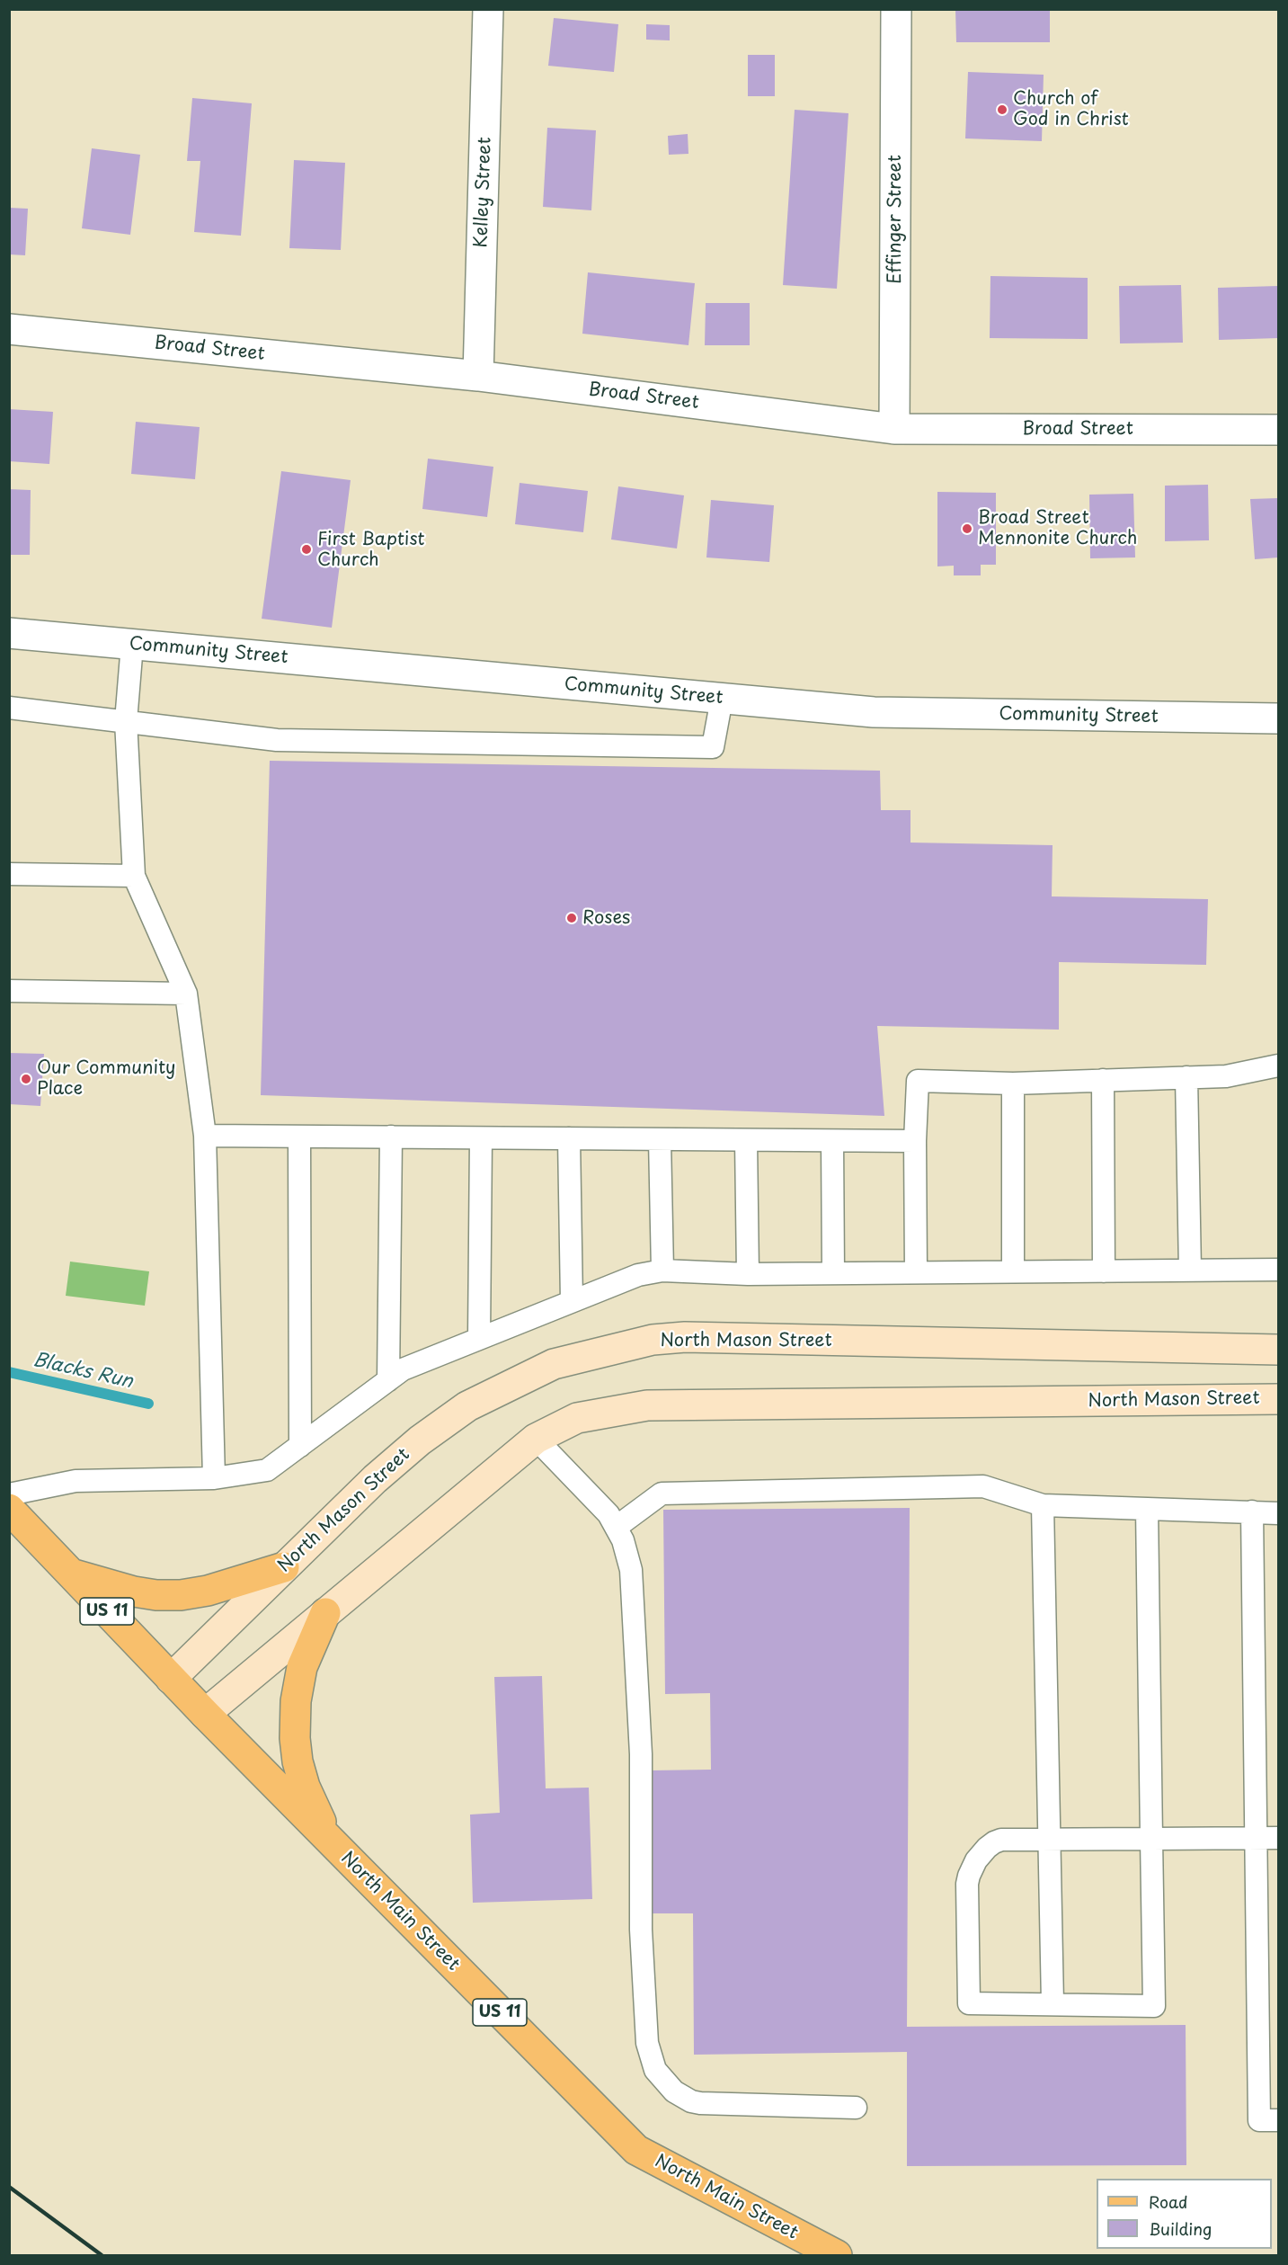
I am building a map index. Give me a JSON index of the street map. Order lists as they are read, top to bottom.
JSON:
{
  "streets": {
    "main road": ["North Mason Street", "US 11", "North Main Street"],
    "street": [
      "Kelley Street",
      "Effinger Street",
      "Broad Street",
      "Community Street"
    ]
  },
  "crossings": [
    ["Kelley Street", "Broad Street"],
    ["Effinger Street", "Broad Street"],
    ["North Mason Street", "North Main Street"]
  ],
  "water": ["Blacks Run"],
  "places": [
    "Church of God in Christ",
    "Broad Street Mennonite Church",
    "First Baptist Church",
    "Roses",
    "Our Community Place"
  ],
  "legend": ["Road", "Building"]
}
